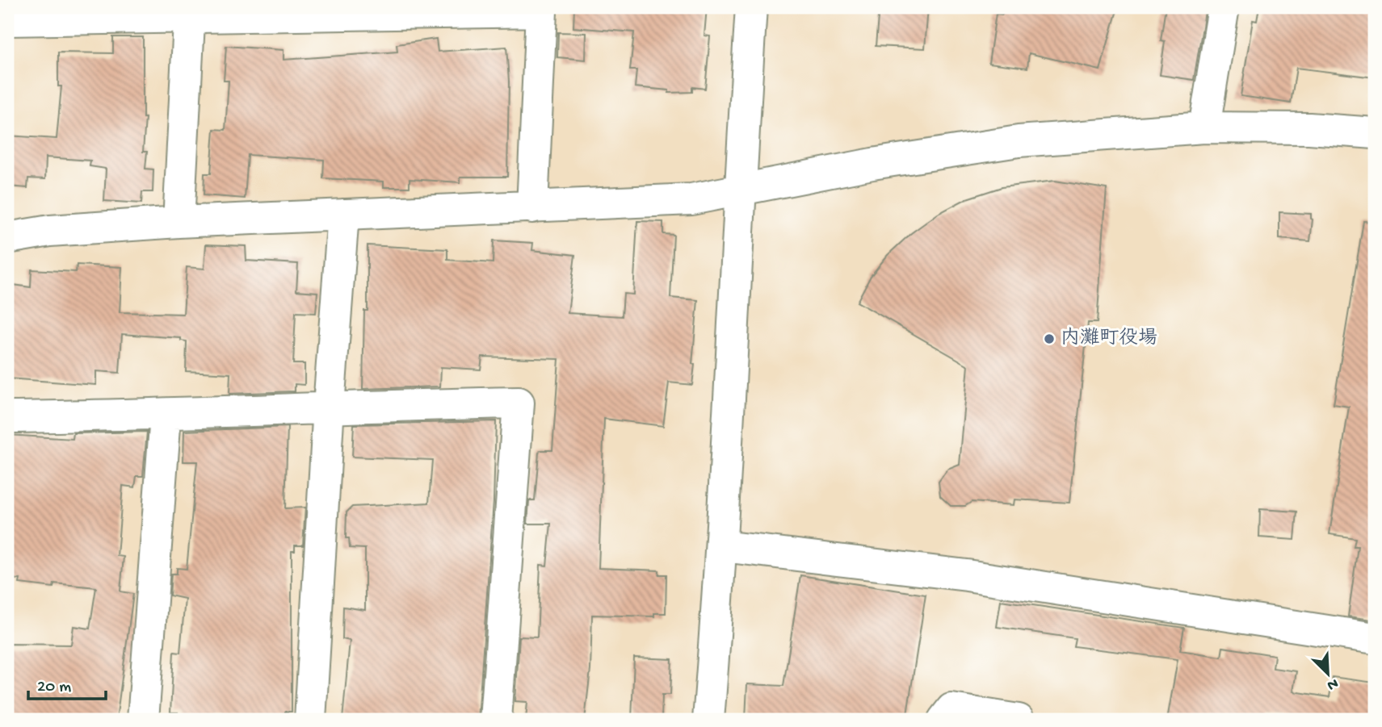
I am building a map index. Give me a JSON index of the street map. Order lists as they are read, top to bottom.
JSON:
{
  "places": ["内灘町役場"],
  "scale_bar": "20 m",
  "north": "bottom right"
}
